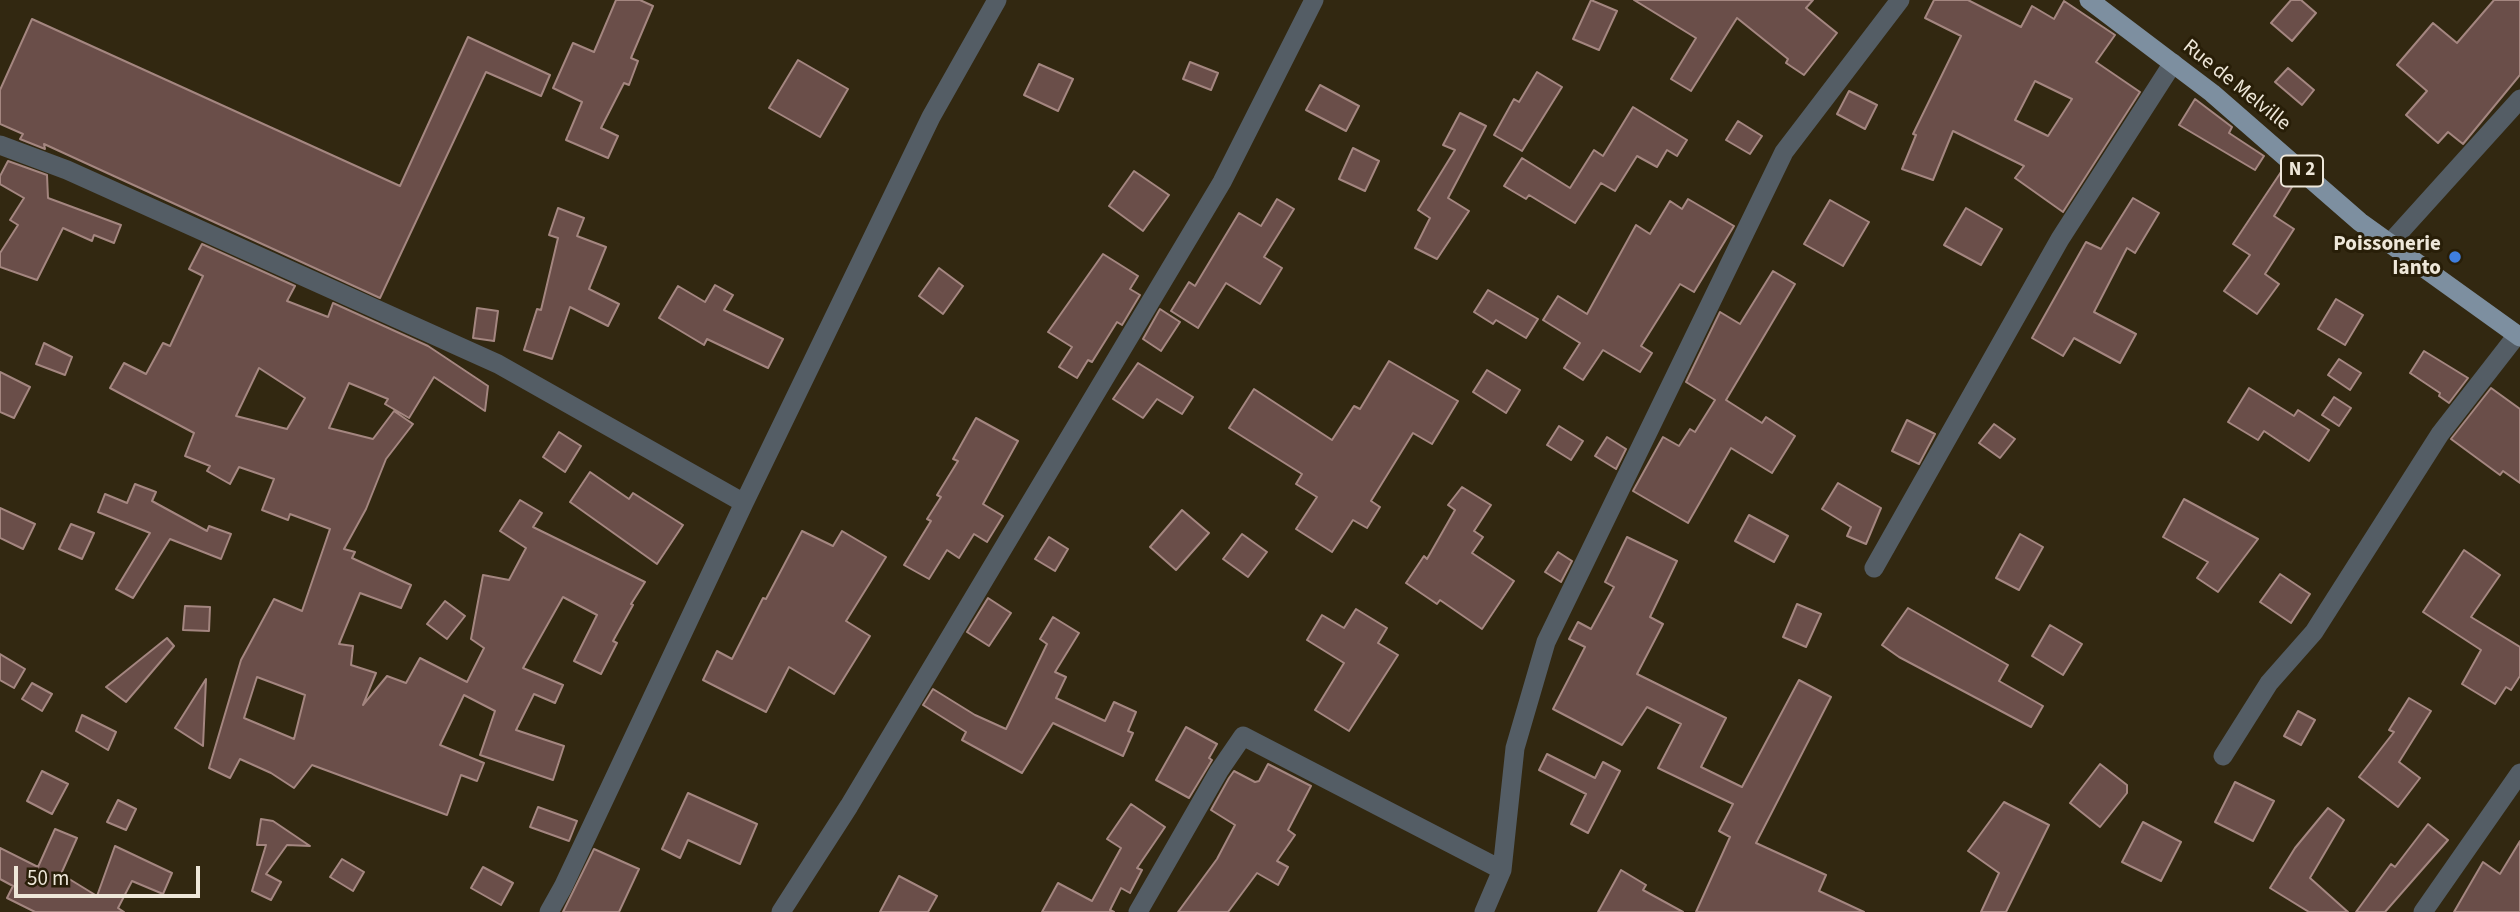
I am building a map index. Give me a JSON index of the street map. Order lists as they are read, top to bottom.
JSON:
{
  "streets": {
    "main road": ["Rue de Melville", "N 2"]
  },
  "places": ["Poissonerie Ianto"],
  "scale_bar": "50 m"
}
